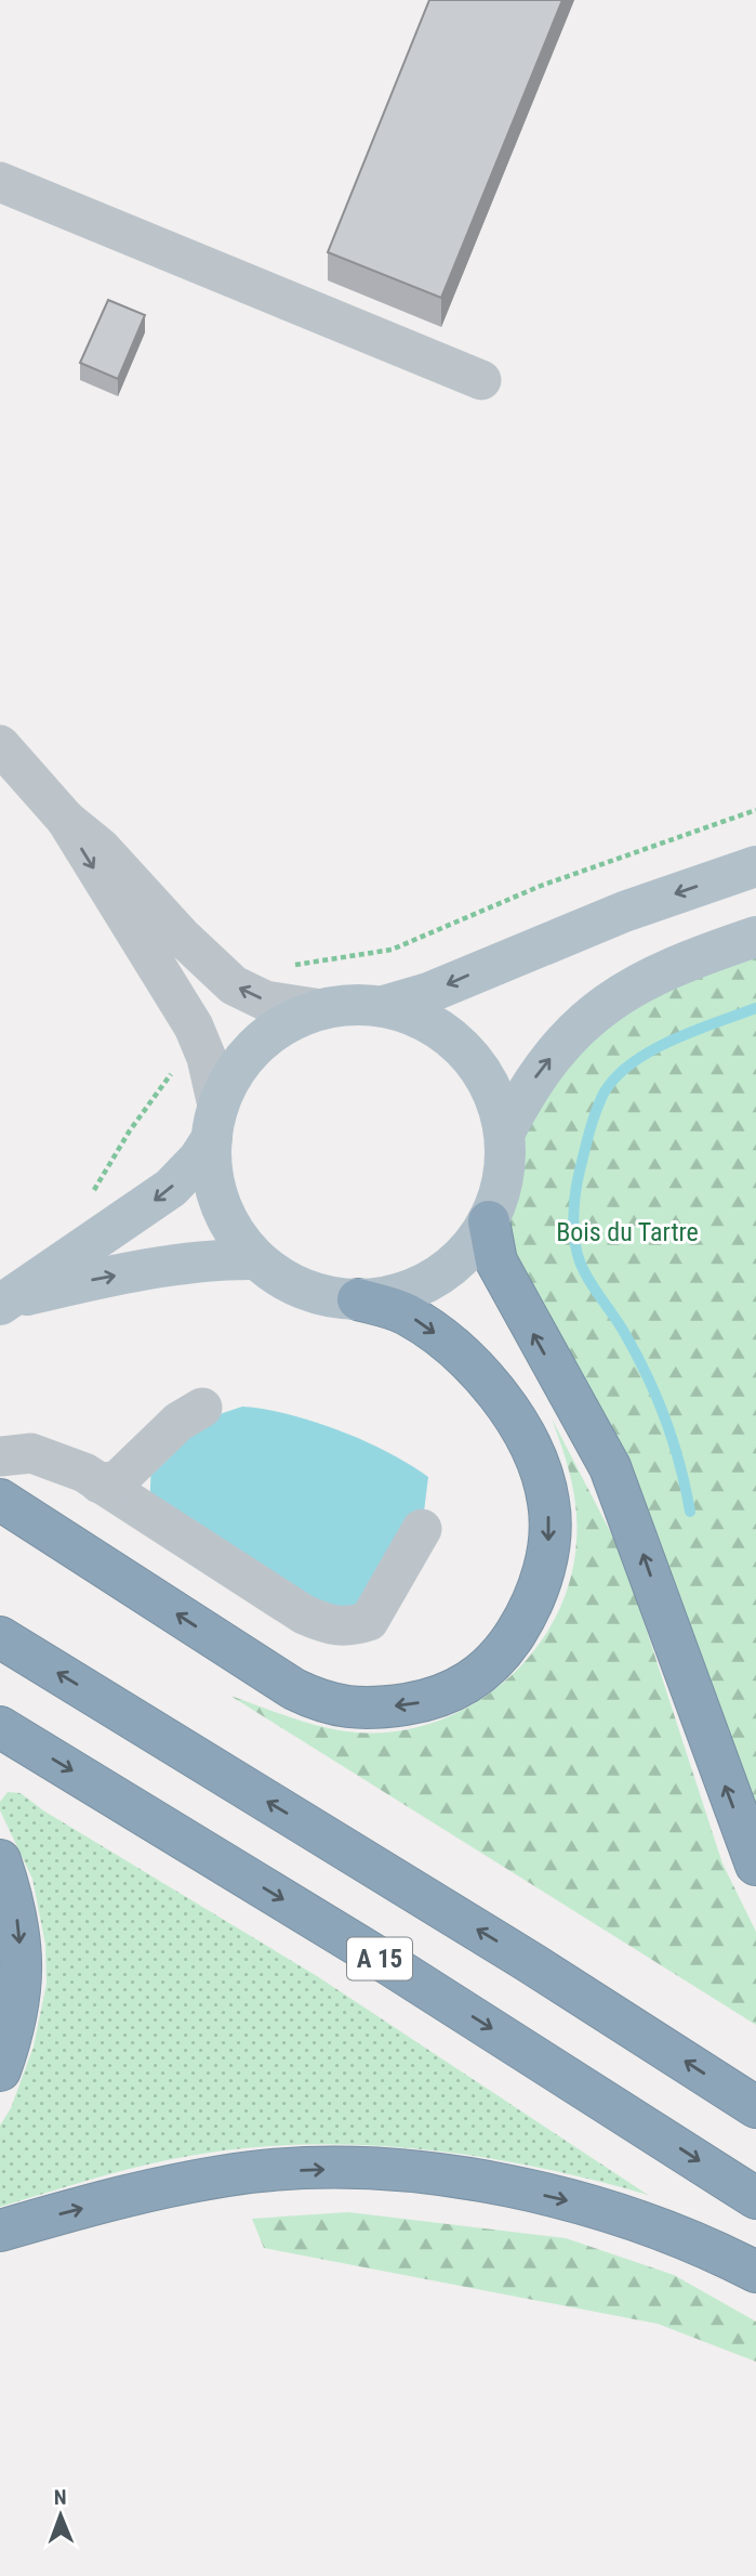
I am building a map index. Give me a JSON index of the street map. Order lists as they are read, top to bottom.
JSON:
{
  "streets": {
    "highway": ["A 15"]
  },
  "parks": ["Bois du Tartre"],
  "north": "top"
}
